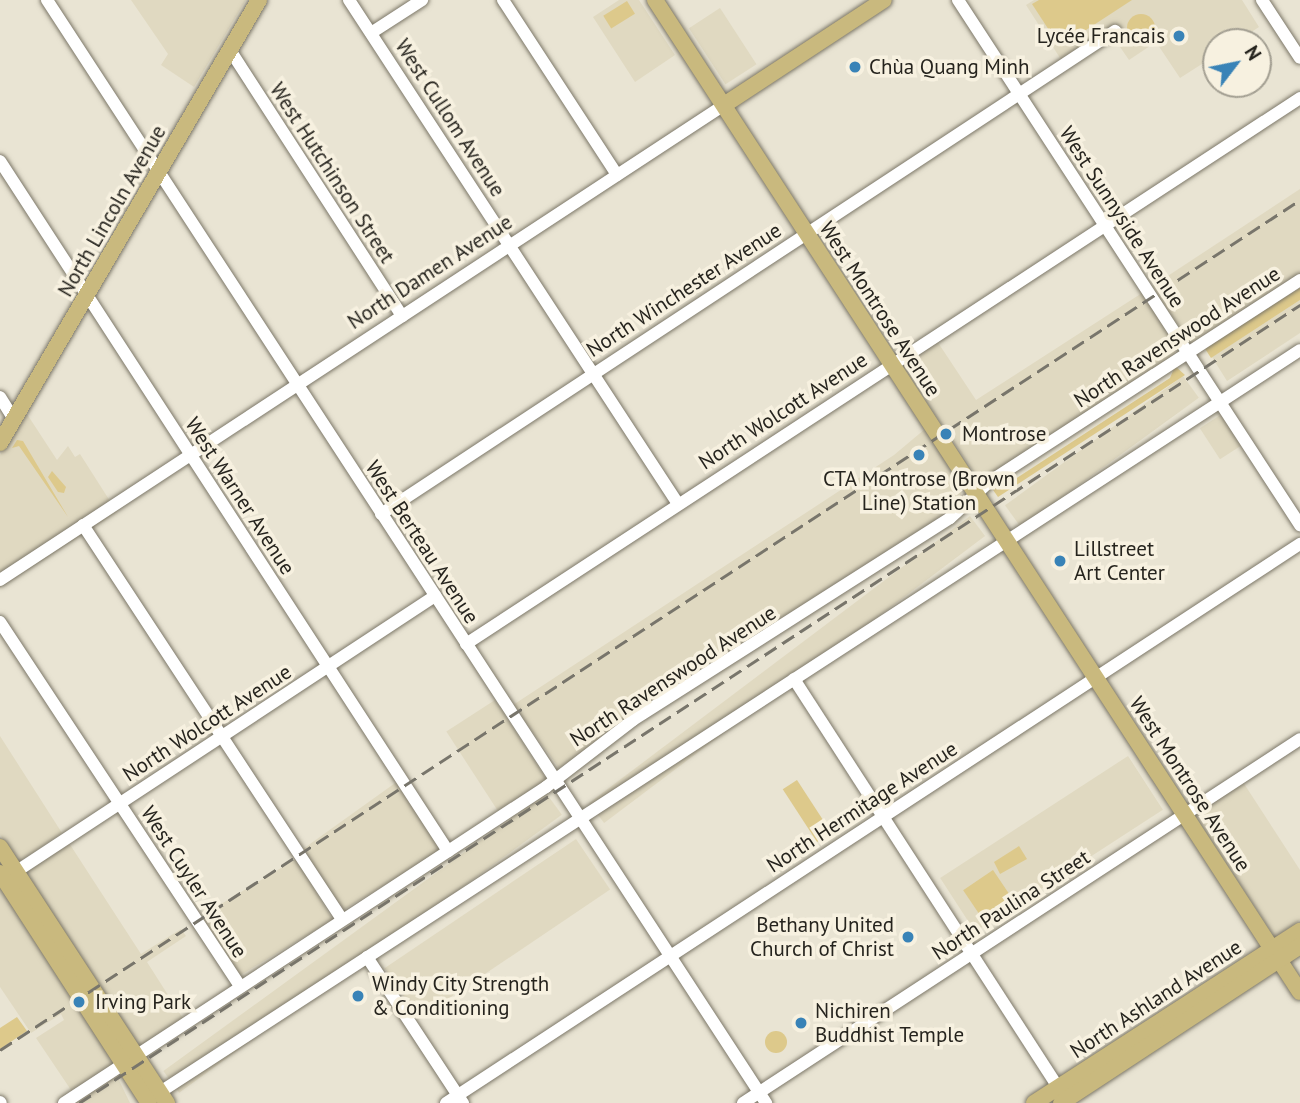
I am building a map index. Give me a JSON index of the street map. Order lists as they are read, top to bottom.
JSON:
{
  "streets": {
    "main road": [
      "North Lincoln Avenue",
      "North Damen Avenue",
      "West Montrose Avenue",
      "North Ashland Avenue"
    ],
    "street": [
      "West Cullom Avenue",
      "West Hutchinson Street",
      "West Sunnyside Avenue",
      "North Winchester Avenue",
      "North Ravenswood Avenue",
      "North Wolcott Avenue",
      "West Warner Avenue",
      "West Berteau Avenue",
      "North Hermitage Avenue",
      "West Cuyler Avenue",
      "North Paulina Street"
    ]
  },
  "crossings": [
    ["West Cullom Avenue", "North Damen Avenue"],
    ["West Cullom Avenue", "North Winchester Avenue"],
    ["West Cullom Avenue", "North Wolcott Avenue"],
    ["West Hutchinson Street", "North Lincoln Avenue"],
    ["West Hutchinson Street", "North Damen Avenue"],
    ["North Lincoln Avenue", "West Warner Avenue"],
    ["North Lincoln Avenue", "West Berteau Avenue"],
    ["West Sunnyside Avenue", "North Winchester Avenue"],
    ["West Sunnyside Avenue", "North Ravenswood Avenue"],
    ["West Sunnyside Avenue", "North Wolcott Avenue"],
    ["North Damen Avenue", "West Montrose Avenue"],
    ["North Damen Avenue", "West Warner Avenue"],
    ["North Damen Avenue", "West Berteau Avenue"],
    ["North Winchester Avenue", "West Montrose Avenue"],
    ["North Winchester Avenue", "West Berteau Avenue"],
    ["West Montrose Avenue", "North Ravenswood Avenue"],
    ["West Montrose Avenue", "North Wolcott Avenue"],
    ["West Montrose Avenue", "North Hermitage Avenue"],
    ["West Montrose Avenue", "North Paulina Street"],
    ["West Montrose Avenue", "North Ashland Avenue"],
    ["North Ravenswood Avenue", "West Warner Avenue"],
    ["North Ravenswood Avenue", "West Berteau Avenue"],
    ["North Ravenswood Avenue", "West Cuyler Avenue"],
    ["North Wolcott Avenue", "West Warner Avenue"],
    ["North Wolcott Avenue", "West Berteau Avenue"],
    ["North Wolcott Avenue", "West Cuyler Avenue"],
    ["West Berteau Avenue", "North Hermitage Avenue"],
    ["West Berteau Avenue", "North Paulina Street"]
  ],
  "places": [
    "Lycée Francais",
    "Chùa Quang Minh",
    "Montrose",
    "CTA Montrose (Brown Line) Station",
    "Lillstreet Art Center",
    "Bethany United Church of Christ",
    "Windy City Strength & Conditioning",
    "Irving Park",
    "Nichiren Buddhist Temple"
  ],
  "north": "top right"
}
